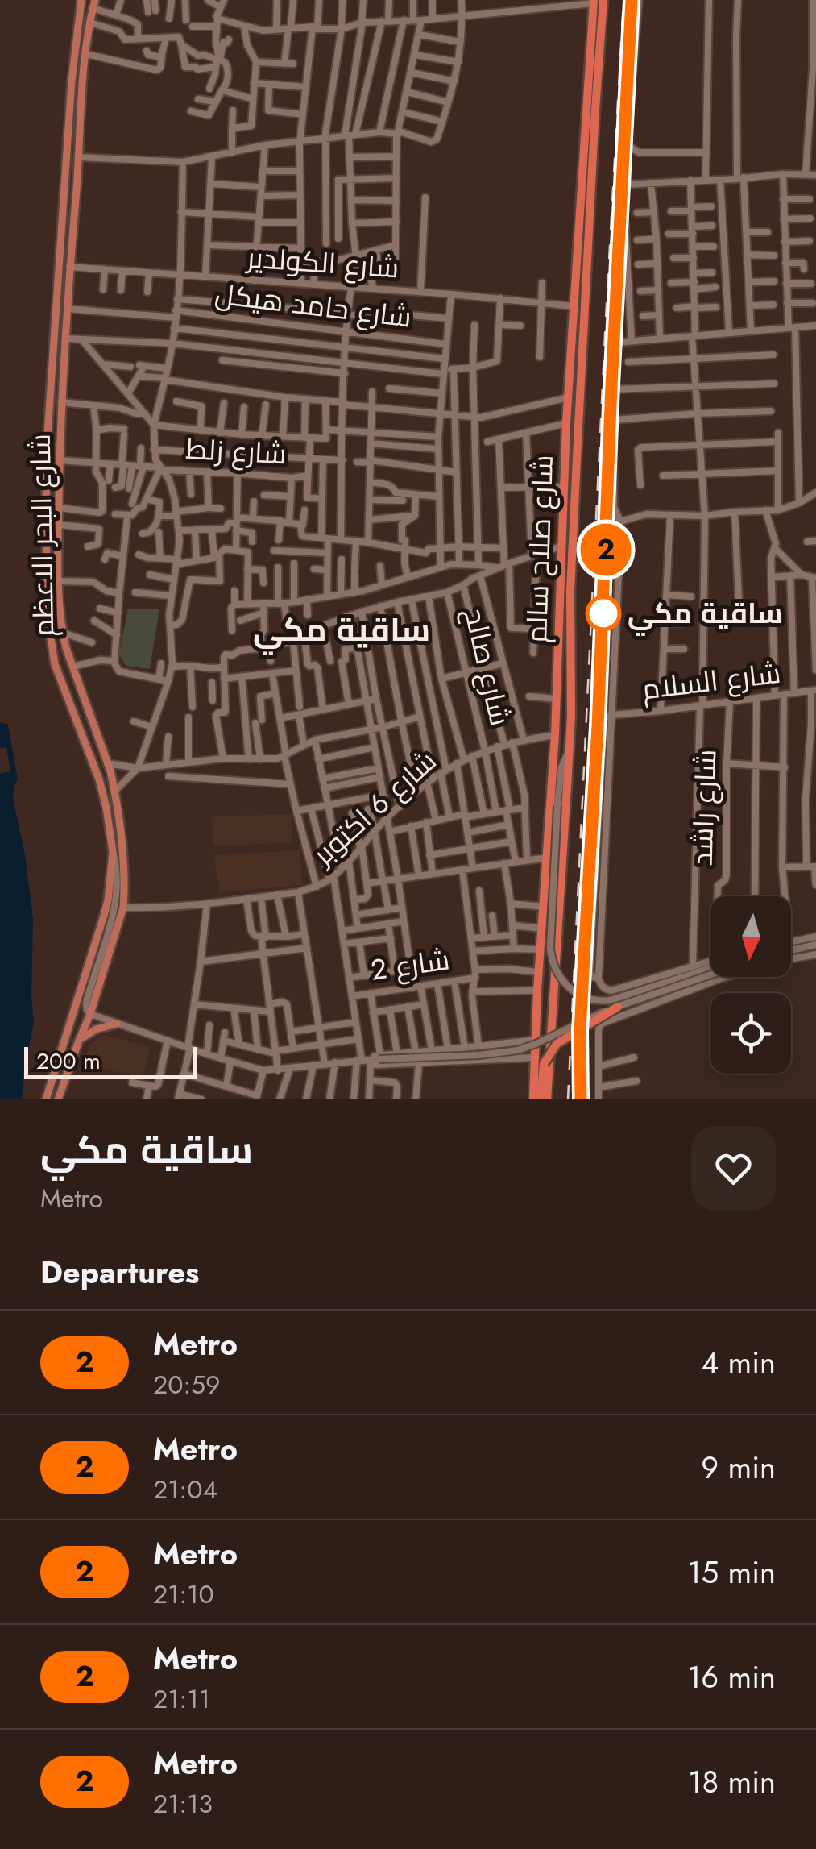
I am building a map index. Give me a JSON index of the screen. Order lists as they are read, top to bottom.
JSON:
{
  "streets": {
    "highway": ["شارع صلاح سالم"],
    "main road": ["شارع البحر الاعظم"],
    "street": [
      "شارع الكولدير",
      "شارع حامد هيكل",
      "شارع زلط",
      "شارع صالح",
      "شارع السلام",
      "شارع 6 اكتوبر",
      "شارع راشد",
      "شارع 2"
    ]
  },
  "crossings": [
    ["شارع الكولدير", "شارع البحر الاعظم"],
    ["شارع الكولدير", "شارع صلاح سالم"],
    ["شارع حامد هيكل", "شارع البحر الاعظم"],
    ["شارع زلط", "شارع البحر الاعظم"],
    ["شارع البحر الاعظم", "شارع 6 اكتوبر"],
    ["شارع صلاح سالم", "شارع 6 اكتوبر"],
    ["شارع صلاح سالم", "شارع 2"],
    ["شارع صالح", "شارع 6 اكتوبر"],
    ["شارع السلام", "شارع راشد"]
  ],
  "districts": ["ساقية مكي"],
  "places": ["ساقية مكي"],
  "lines": ["metro line 2"],
  "scale_bar": "200 m",
  "north": "bottom",
  "page": {
    "on_map": "2",
    "scale": "200 m",
    "heading": [
      ["ساقية مكي", "Metro"],
      "Departures"
    ],
    "list": [
      {
        "mark": "2",
        "name": "Metro",
        "note": "20:59",
        "value": "4 min"
      },
      {
        "mark": "2",
        "name": "Metro",
        "note": "21:04",
        "value": "9 min"
      },
      {
        "mark": "2",
        "name": "Metro",
        "note": "21:10",
        "value": "15 min"
      },
      {
        "mark": "2",
        "name": "Metro",
        "note": "21:11",
        "value": "16 min"
      },
      {
        "mark": "2",
        "name": "Metro",
        "note": "21:13",
        "value": "18 min"
      }
    ]
  }
}
